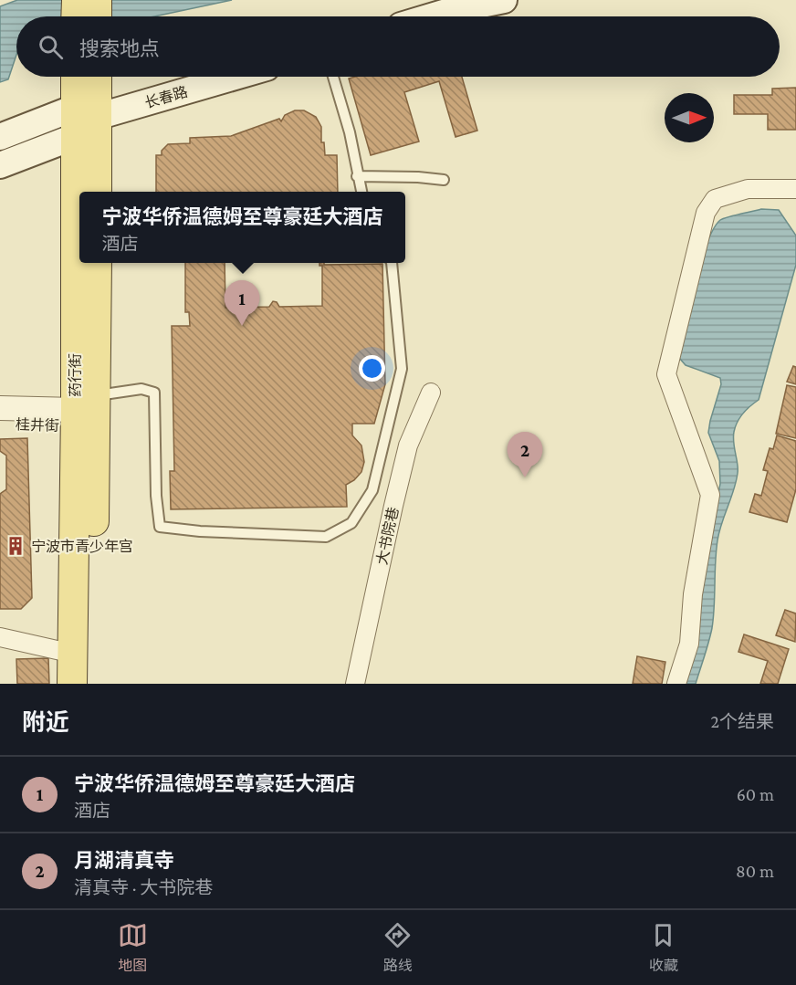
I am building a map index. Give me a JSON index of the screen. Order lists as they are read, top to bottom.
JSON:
{
  "streets": {
    "main road": ["长春路", "药行街"],
    "street": ["桂井街", "大书院巷"]
  },
  "crossings": [
    ["长春路", "药行街"],
    ["药行街", "桂井街"]
  ],
  "places": {
    "building": ["宁波市青少年宫"]
  },
  "north": "right",
  "page": {
    "search": "搜索地点",
    "popup": ["宁波华侨温德姆至尊豪廷大酒店", "酒店"],
    "pins": ["1", "2"],
    "heading": ["附近", "2个结果"],
    "list": [
      {
        "mark": "1",
        "name": "宁波华侨温德姆至尊豪廷大酒店",
        "note": "酒店",
        "value": "60 m"
      },
      {
        "mark": "2",
        "name": "月湖清真寺",
        "note": "清真寺 · 大书院巷",
        "value": "80 m"
      }
    ],
    "nav": ["地图", "路线", "收藏"]
  }
}
